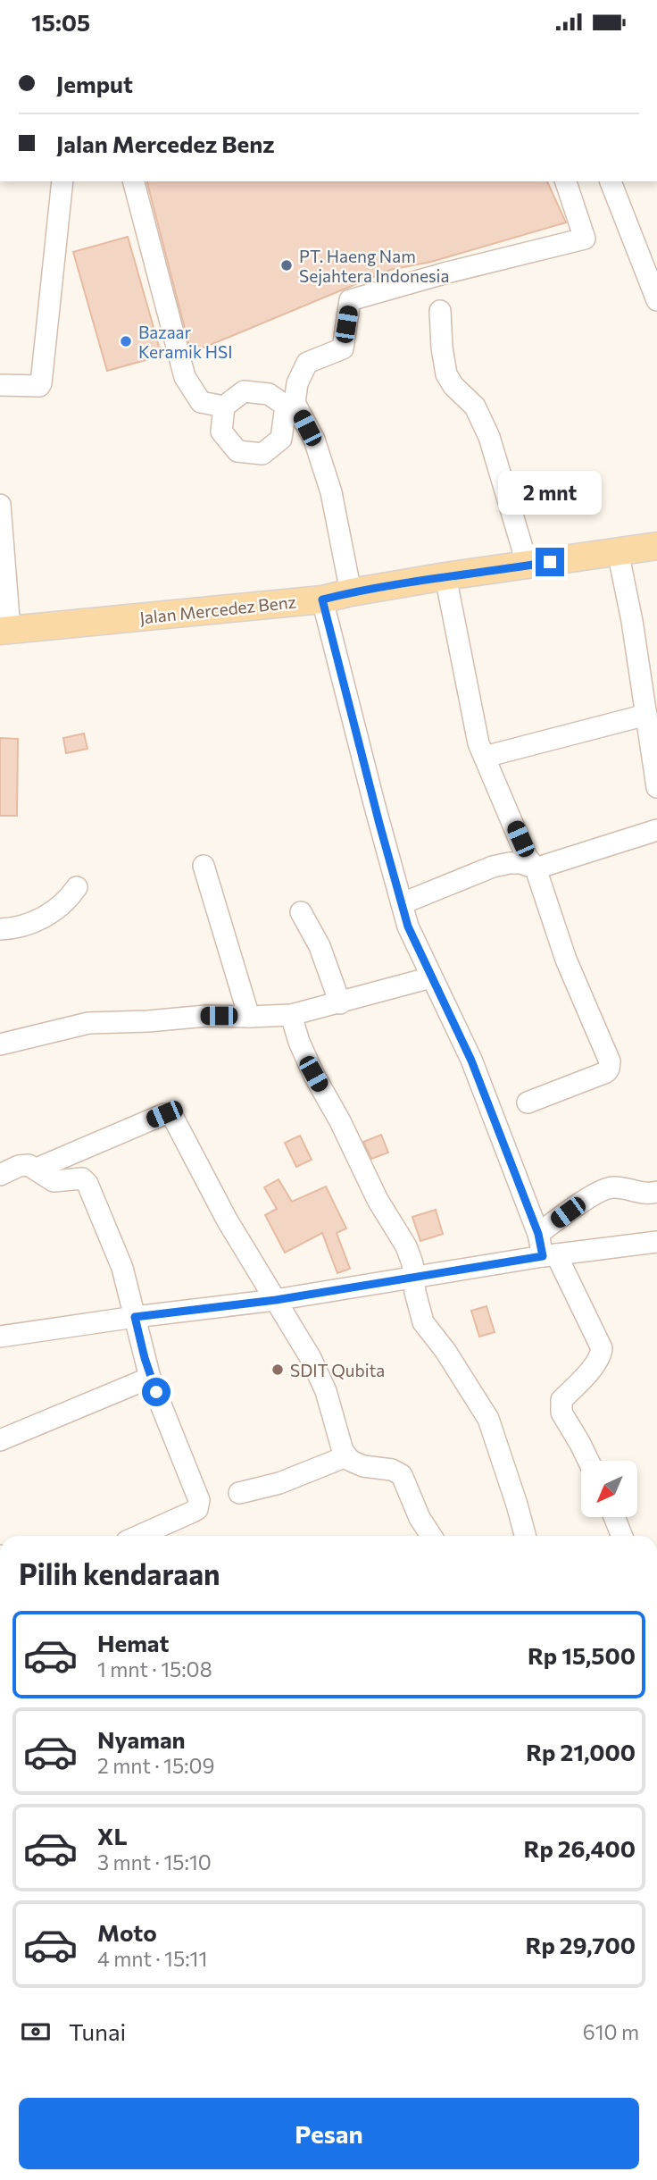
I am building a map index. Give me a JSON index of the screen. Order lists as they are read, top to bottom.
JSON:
{
  "streets": {
    "main road": ["Jalan Mercedez Benz"]
  },
  "places": ["PT. Haeng Nam Sejahtera Indonesia", "Bazaar Keramik HSI", "SDIT Qubita"],
  "north": "bottom left",
  "page": {
    "status": "15:05",
    "banner": ["Jemput", "Jalan Mercedez Benz"],
    "bubble": "2 mnt",
    "heading": "Pilih kendaraan",
    "list": [
      {
        "name": "Hemat",
        "note": "1 mnt · 15:08",
        "value": "Rp 15,500"
      },
      {
        "name": "Nyaman",
        "note": "2 mnt · 15:09",
        "value": "Rp 21,000"
      },
      {
        "name": "XL",
        "note": "3 mnt · 15:10",
        "value": "Rp 26,400"
      },
      {
        "name": "Moto",
        "note": "4 mnt · 15:11",
        "value": "Rp 29,700"
      }
    ],
    "pay": ["Tunai", "610 m"],
    "buttons": "Pesan"
  }
}
